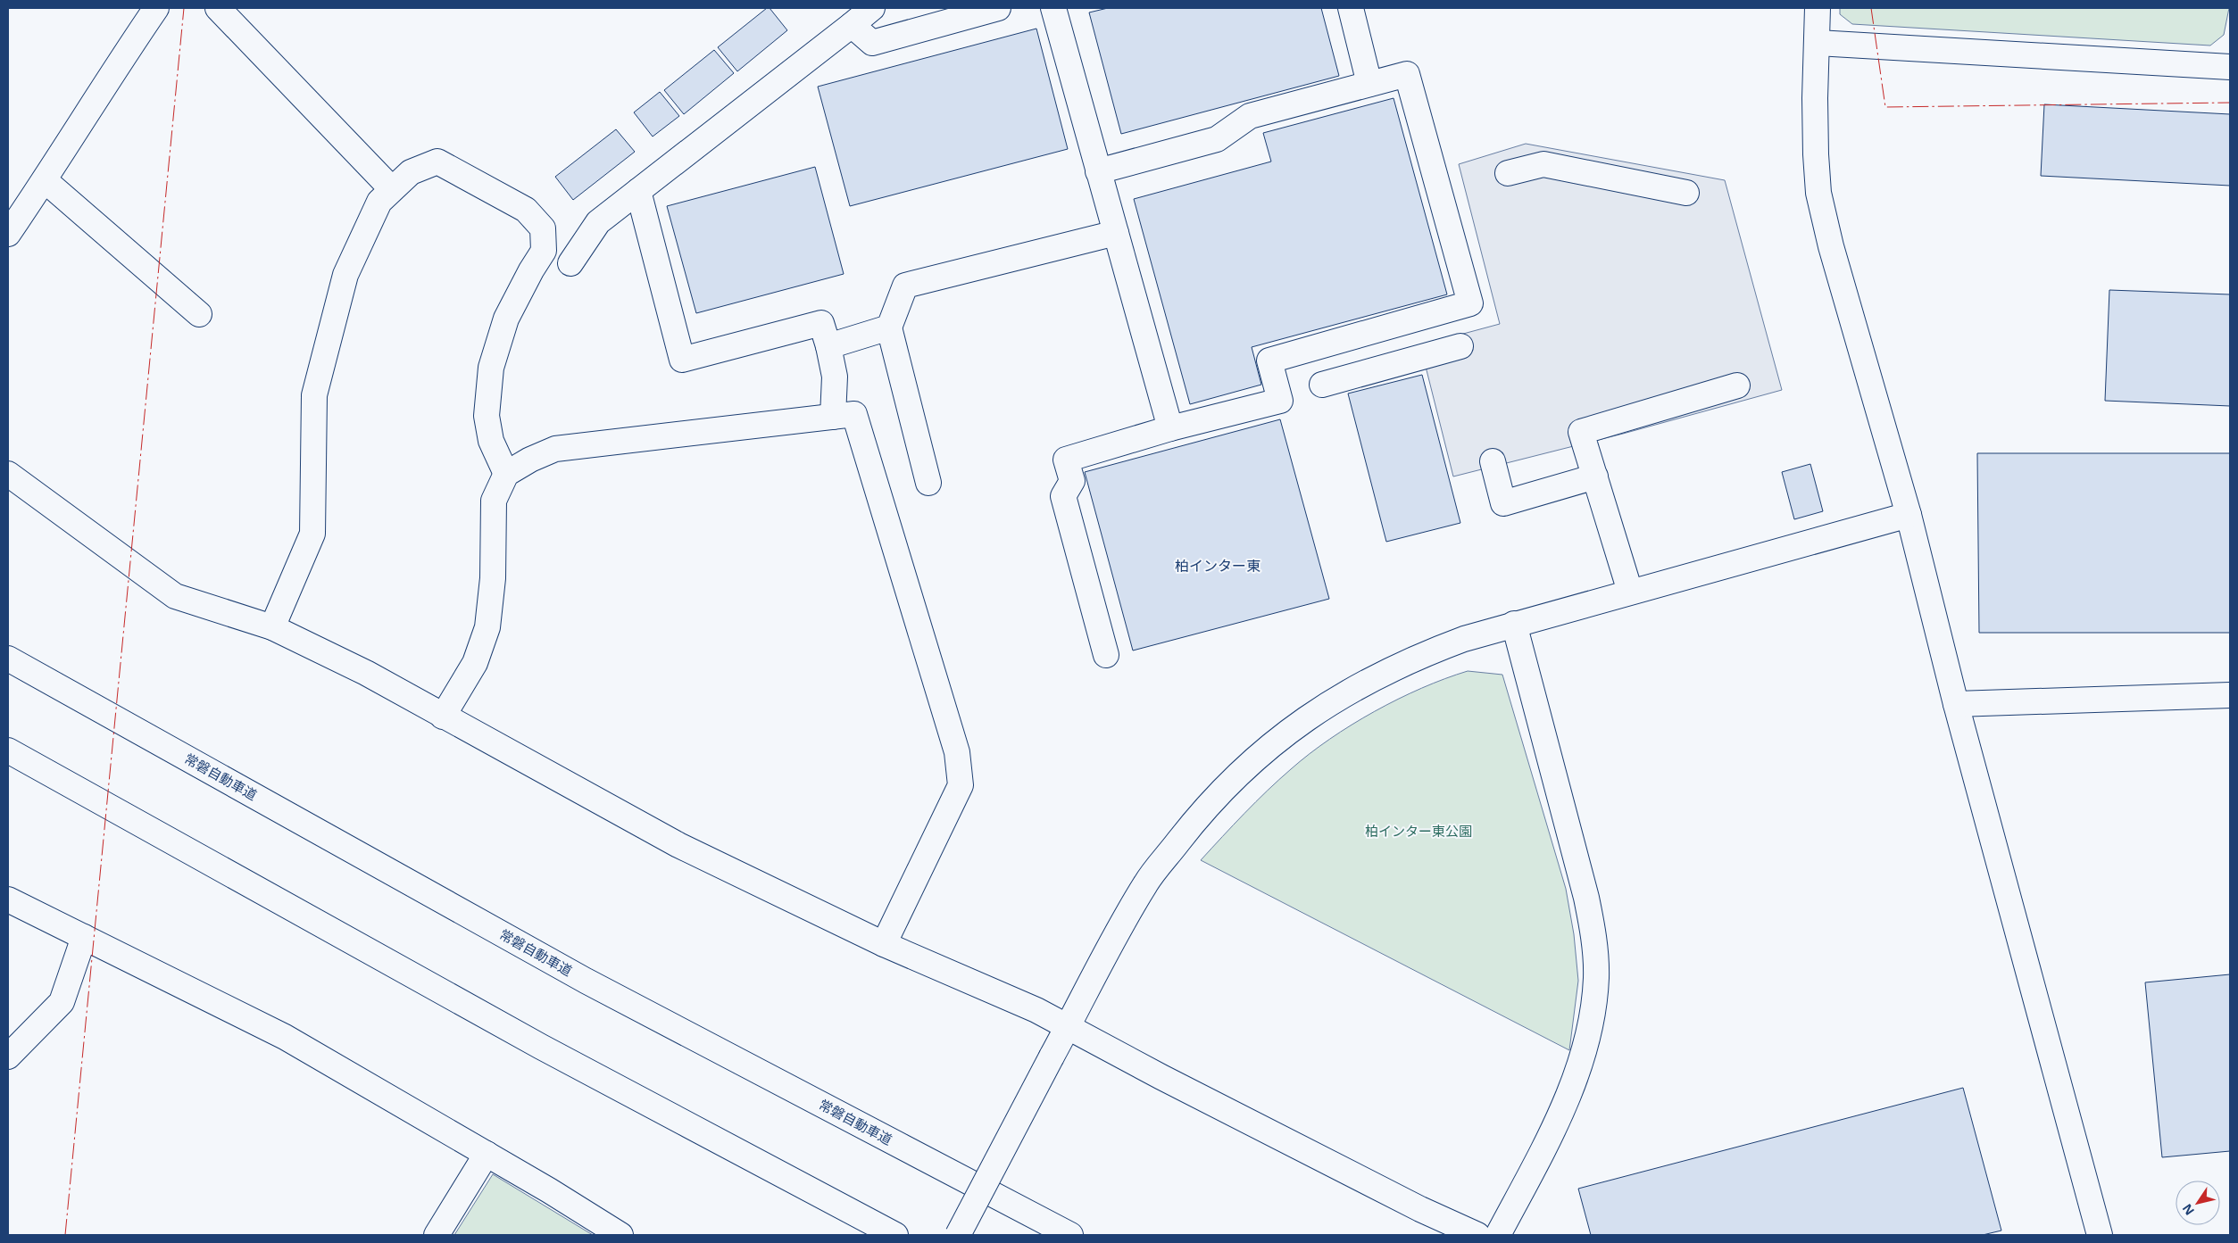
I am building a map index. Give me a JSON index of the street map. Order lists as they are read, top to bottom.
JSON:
{
  "streets": {
    "main road": ["常磐自動車道"]
  },
  "districts": ["柏インター東"],
  "parks": ["柏インター東公園"],
  "north": "bottom left"
}
